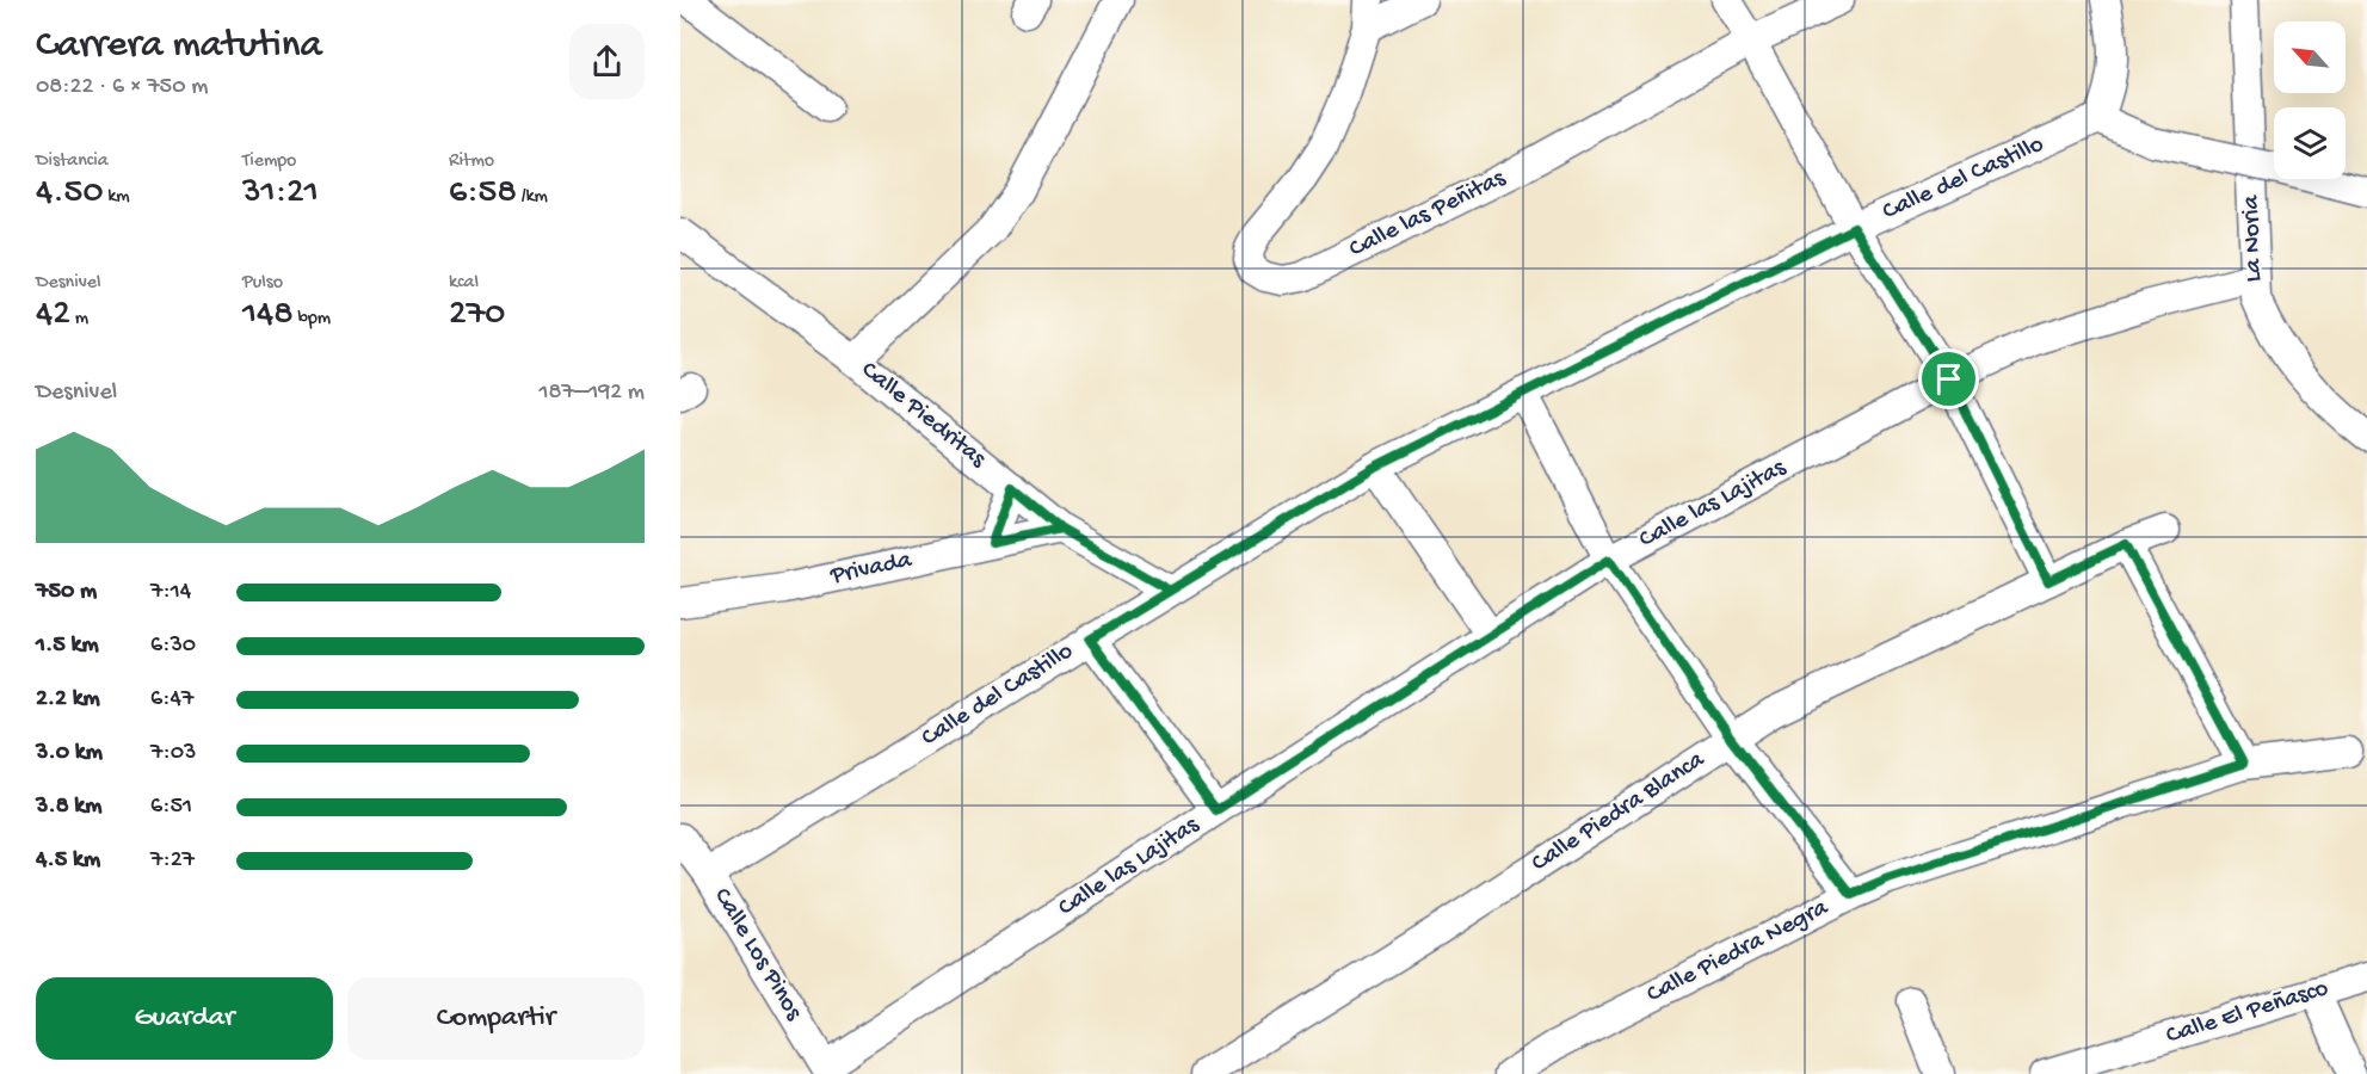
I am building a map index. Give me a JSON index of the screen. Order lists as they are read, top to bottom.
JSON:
{
  "streets": {
    "street": [
      "Calle del Castillo",
      "Calle las Peñitas",
      "La Noria",
      "Calle Piedritas",
      "Calle las Lajitas",
      "Privada",
      "Calle Piedra Blanca",
      "Calle Piedra Negra",
      "Calle Los Pinos",
      "Calle El Peñasco"
    ]
  },
  "crossings": [
    ["Calle del Castillo", "Calle Piedritas"],
    ["Calle del Castillo", "Calle Los Pinos"],
    ["La Noria", "Calle las Lajitas"],
    ["Calle Piedritas", "Privada"],
    ["Calle las Lajitas", "Calle Los Pinos"]
  ],
  "north": "top left",
  "page": {
    "heading": ["Carrera matutina", "08:22 · 6 × 750 m"],
    "stats": [
      ["Distancia", "4.50 km"],
      ["Tiempo", "31:21"],
      ["Ritmo", "6:58 /km"],
      ["Desnivel", "42 m"],
      ["Pulso", "148 bpm"],
      ["kcal", "270"]
    ],
    "chart": ["Desnivel", "187–192 m"],
    "list": [
      {
        "name": "750 m",
        "note": "7:14"
      },
      {
        "name": "1.5 km",
        "note": "6:30"
      },
      {
        "name": "2.2 km",
        "note": "6:47"
      },
      {
        "name": "3.0 km",
        "note": "7:03"
      },
      {
        "name": "3.8 km",
        "note": "6:51"
      },
      {
        "name": "4.5 km",
        "note": "7:27"
      }
    ],
    "buttons": ["Guardar", "Compartir"]
  }
}
